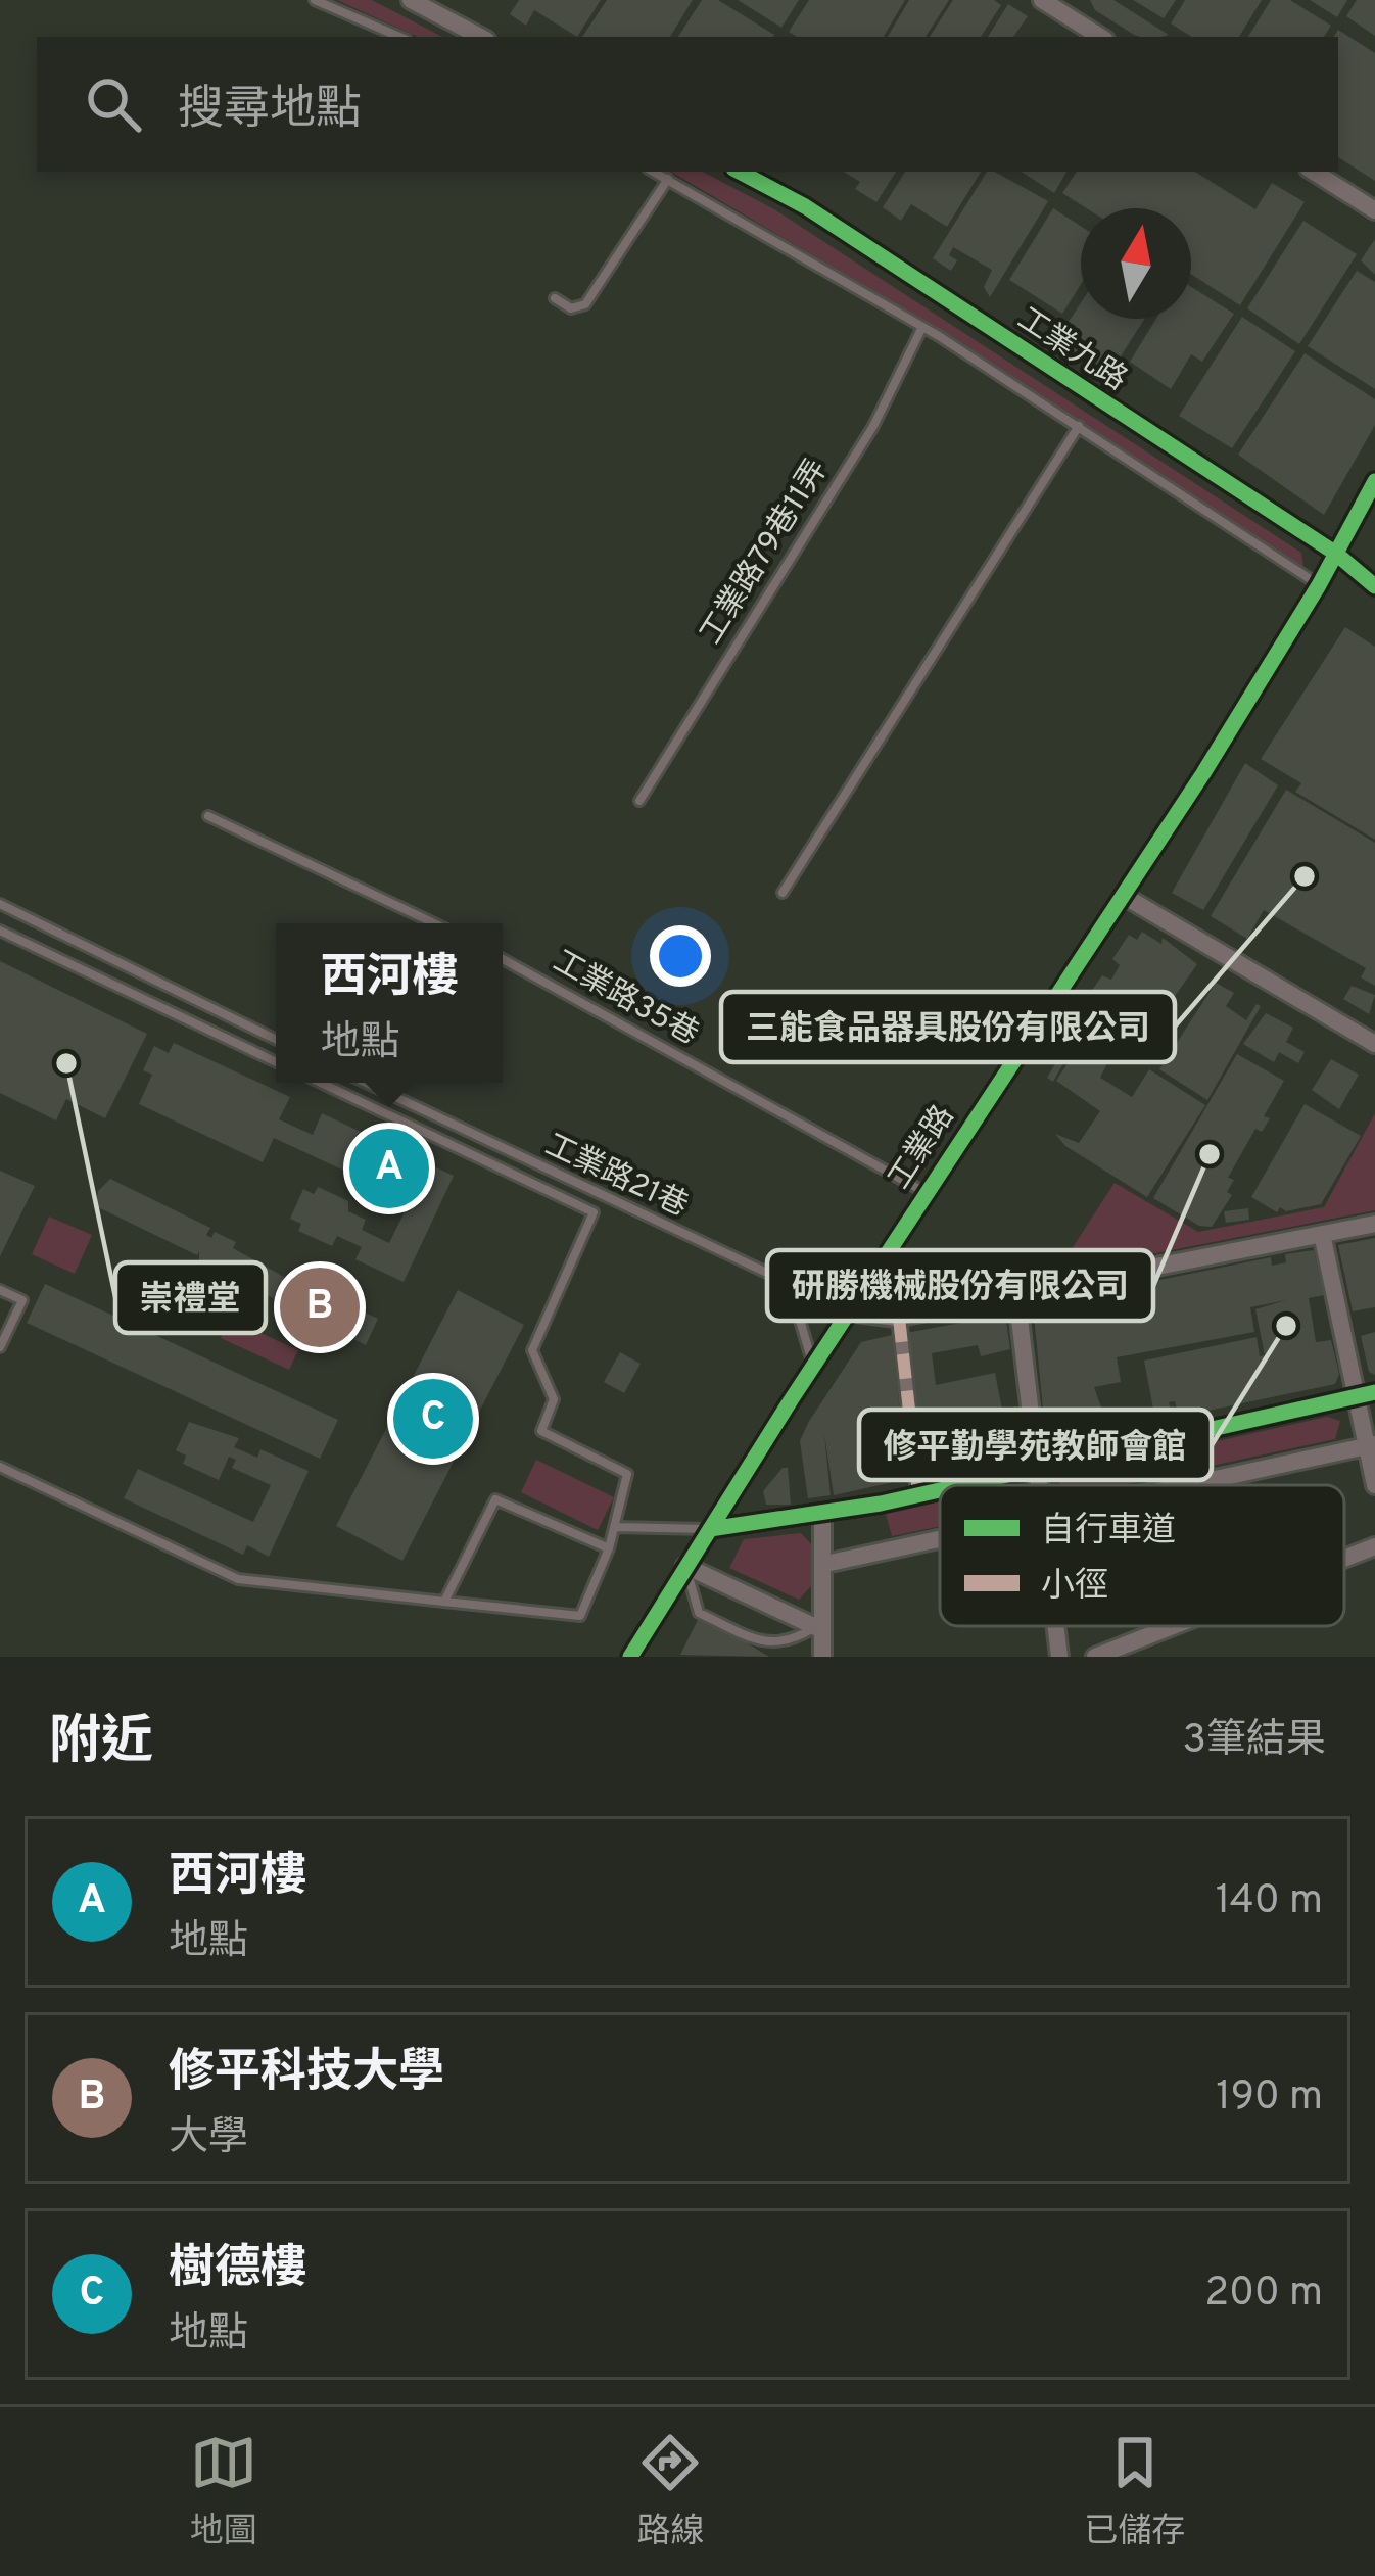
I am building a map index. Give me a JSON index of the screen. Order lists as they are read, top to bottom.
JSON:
{
  "streets": {
    "street": ["工業九路", "工業路"],
    "lane": ["工業路79巷11弄", "工業路35巷", "工業路21巷"]
  },
  "crossings": [
    ["工業九路", "工業路"],
    ["工業路35巷", "工業路"],
    ["工業路", "工業路21巷"]
  ],
  "places": [
    "三能食品器具股份有限公司",
    "崇禮堂",
    "研勝機械股份有限公司",
    "修平勤學苑教師會館"
  ],
  "legend": ["自行車道", "小徑"],
  "north": "top",
  "page": {
    "search": "搜尋地點",
    "popup": ["西河樓", "地點"],
    "pins": ["A", "B", "C"],
    "heading": ["附近", "3筆結果"],
    "list": [
      {
        "mark": "A",
        "name": "西河樓",
        "note": "地點",
        "value": "140 m"
      },
      {
        "mark": "B",
        "name": "修平科技大學",
        "note": "大學",
        "value": "190 m"
      },
      {
        "mark": "C",
        "name": "樹德樓",
        "note": "地點",
        "value": "200 m"
      }
    ],
    "nav": ["地圖", "路線", "已儲存"]
  }
}
